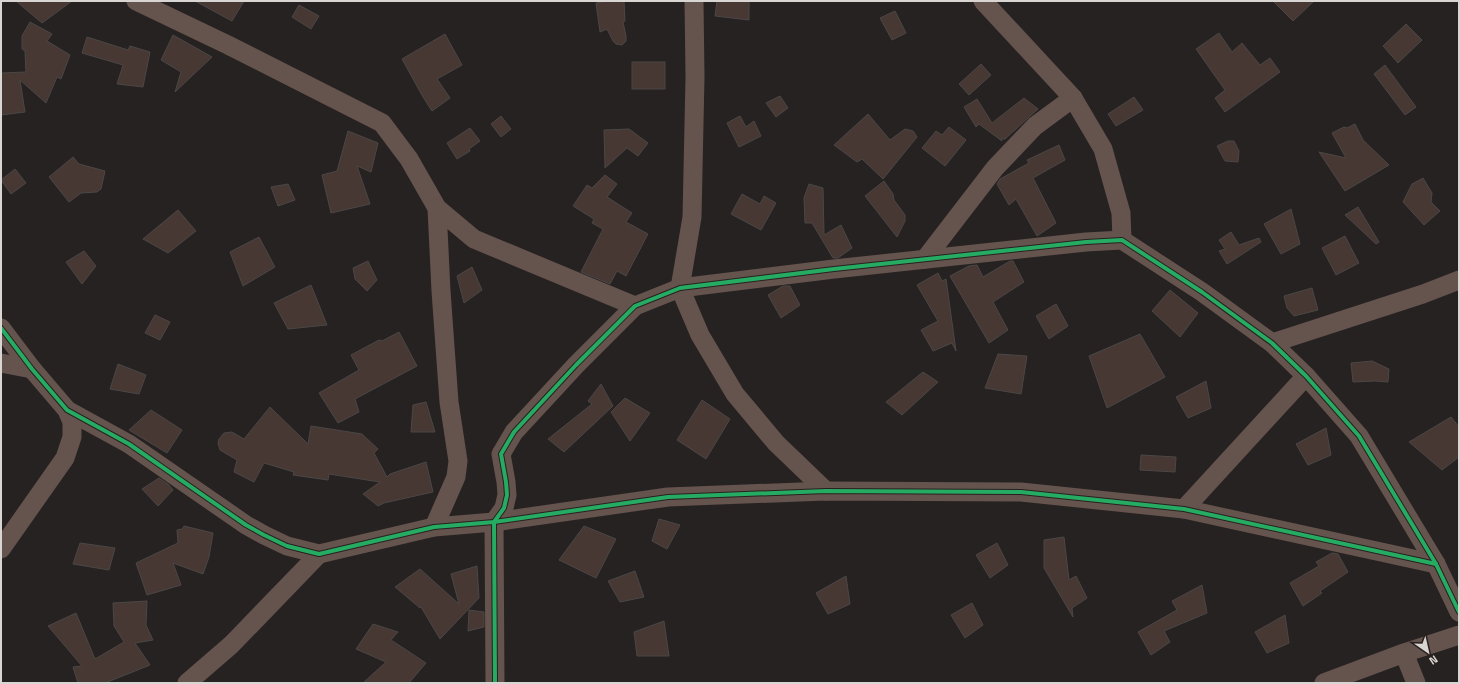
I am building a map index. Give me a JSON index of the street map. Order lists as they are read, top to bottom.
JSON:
{
  "north": "bottom right"
}
